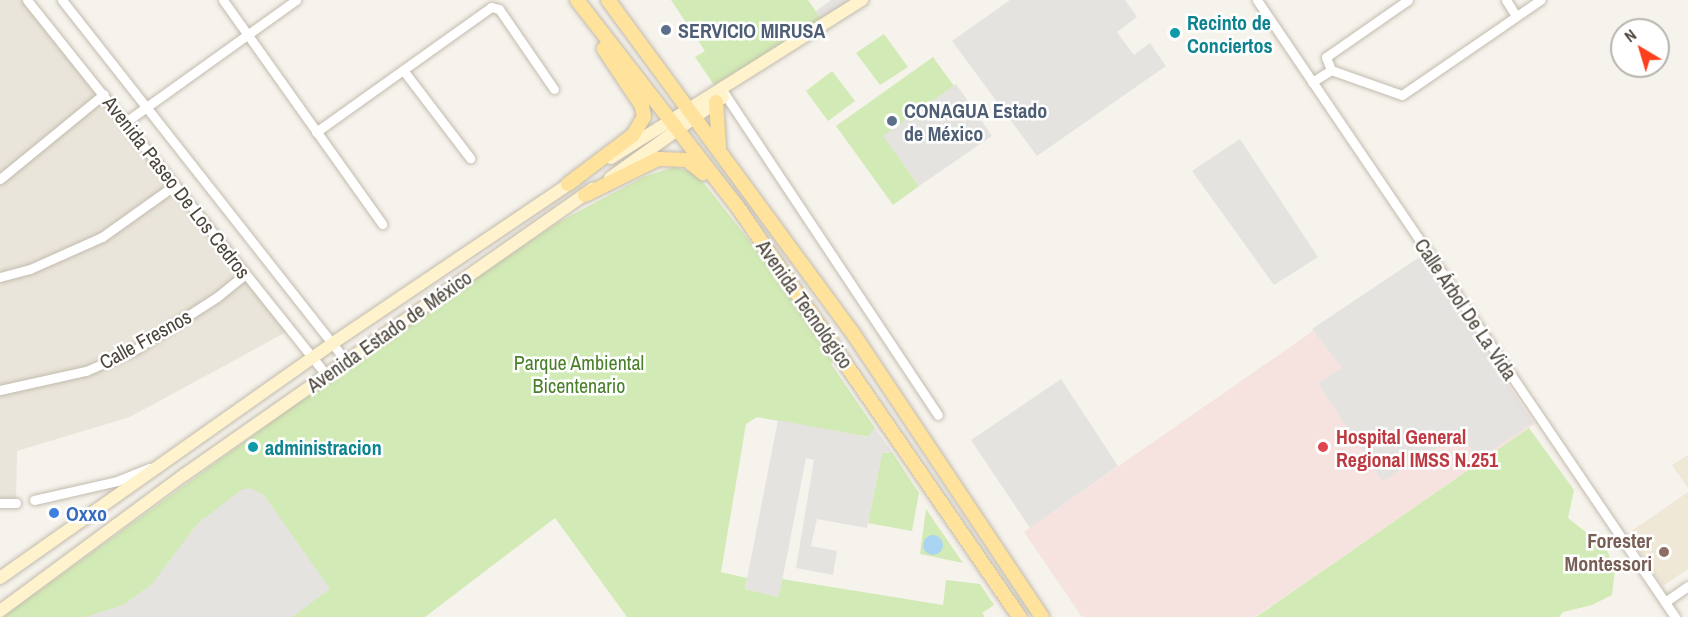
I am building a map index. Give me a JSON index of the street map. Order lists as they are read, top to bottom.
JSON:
{
  "streets": {
    "main road": ["Avenida Tecnológico", "Avenida Estado de México"],
    "street": ["Avenida Paseo De Los Cedros", "Calle Árbol De La Vida", "Calle Fresnos"]
  },
  "crossings": [
    ["Avenida Paseo De Los Cedros", "Avenida Estado de México"],
    ["Avenida Paseo De Los Cedros", "Calle Fresnos"],
    ["Avenida Tecnológico", "Avenida Estado de México"]
  ],
  "parks": ["Parque Ambiental Bicentenario"],
  "places": [
    "SERVICIO MIRUSA",
    "Recinto de Conciertos",
    "CONAGUA Estado de México",
    "administracion",
    "Hospital General Regional IMSS N.251",
    "Oxxo",
    "Forester Montessori"
  ],
  "north": "top left"
}
